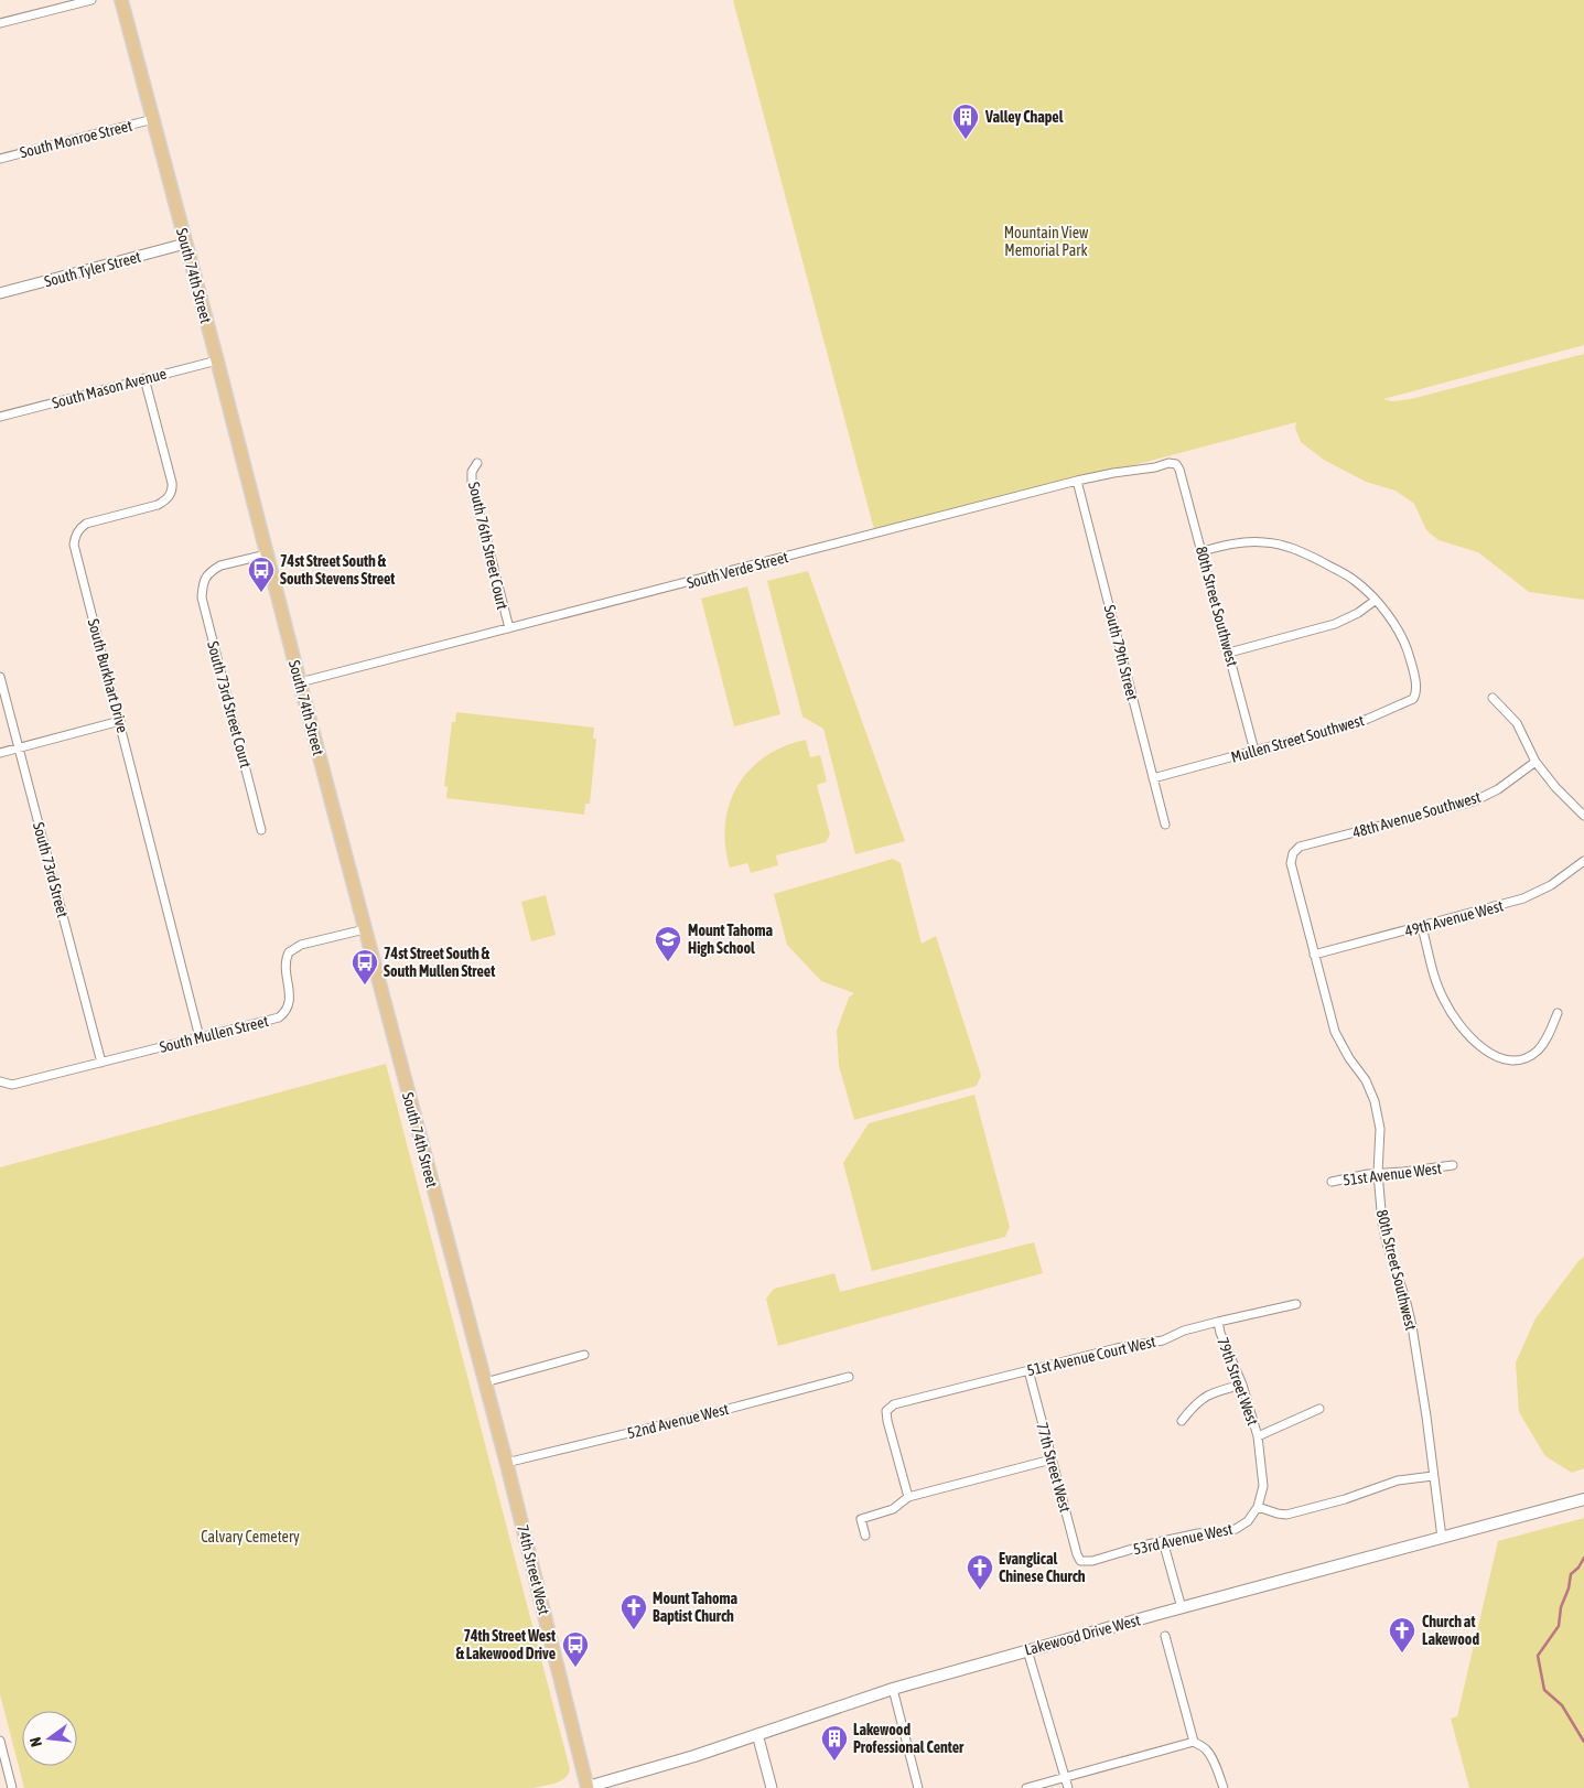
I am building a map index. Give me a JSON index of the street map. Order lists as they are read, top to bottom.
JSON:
{
  "streets": {
    "main road": ["South 74th Street", "74th Street West", "Lakewood Drive West"],
    "street": [
      "South Monroe Street",
      "South Tyler Street",
      "South Mason Avenue",
      "South 76th Street Court",
      "South Verde Street",
      "80th Street Southwest",
      "South 79th Street",
      "South Burkhart Drive",
      "South 73rd Street Court",
      "Mullen Street Southwest",
      "48th Avenue Southwest",
      "South 73rd Street",
      "49th Avenue West",
      "South Mullen Street",
      "51st Avenue West",
      "51st Avenue Court West",
      "79th Street West",
      "52nd Avenue West",
      "77th Street West",
      "53rd Avenue West"
    ]
  },
  "crossings": [
    ["South Monroe Street", "South 74th Street"],
    ["South Tyler Street", "South 74th Street"],
    ["South 74th Street", "South Mason Avenue"],
    ["South 74th Street", "South Verde Street"],
    ["South 74th Street", "South 73rd Street Court"],
    ["South 74th Street", "South Mullen Street"],
    ["South 74th Street", "74th Street West"],
    ["South Mason Avenue", "South Burkhart Drive"],
    ["South 76th Street Court", "South Verde Street"],
    ["South Verde Street", "80th Street Southwest"],
    ["South Verde Street", "South 79th Street"],
    ["80th Street Southwest", "Mullen Street Southwest"],
    ["80th Street Southwest", "48th Avenue Southwest"],
    ["80th Street Southwest", "49th Avenue West"],
    ["80th Street Southwest", "51st Avenue West"],
    ["80th Street Southwest", "Lakewood Drive West"],
    ["South 79th Street", "Mullen Street Southwest"],
    ["South Burkhart Drive", "South Mullen Street"],
    ["South 73rd Street", "South Mullen Street"],
    ["51st Avenue Court West", "79th Street West"],
    ["51st Avenue Court West", "77th Street West"],
    ["79th Street West", "53rd Avenue West"],
    ["52nd Avenue West", "74th Street West"],
    ["77th Street West", "53rd Avenue West"],
    ["74th Street West", "Lakewood Drive West"]
  ],
  "parks": ["Mountain View Memorial Park", "Calvary Cemetery"],
  "places": {
    "building": ["Valley Chapel", "Lakewood Professional Center"],
    "bus stop": ["74st Street South & South Stevens Street", "74st Street South & South Mullen Street", "74th Street West & Lakewood Drive"],
    "school or university": ["Mount Tahoma High School"],
    "church": ["Evanglical Chinese Church", "Mount Tahoma Baptist Church", "Church at Lakewood"]
  },
  "north": "left"
}
